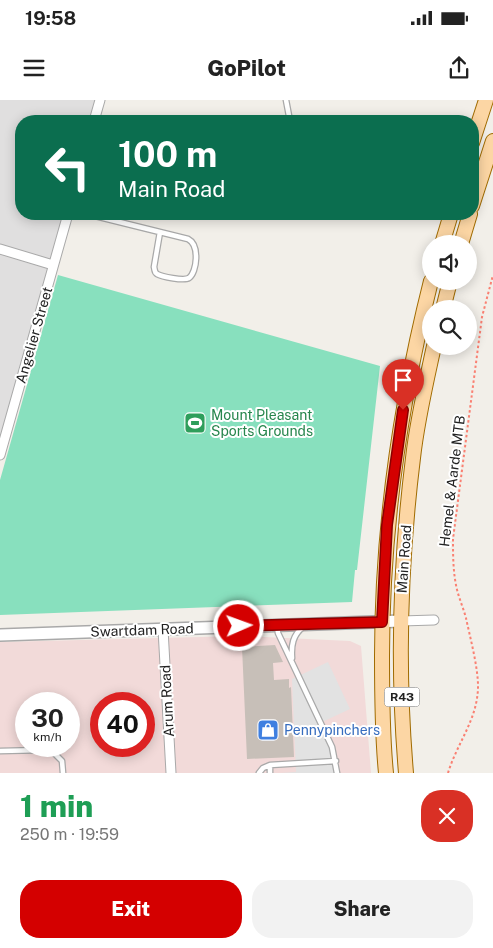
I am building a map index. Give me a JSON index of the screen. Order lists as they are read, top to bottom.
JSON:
{
  "streets": {
    "main road": ["Main Road", "R43"],
    "street": ["Angelier Street", "Swartdam Road", "Arum Road"],
    "path": ["Hemel & Aarde MTB"]
  },
  "crossings": [
    ["Main Road", "Swartdam Road"],
    ["Swartdam Road", "Arum Road"]
  ],
  "places": {
    "sports": ["Mount Pleasant Sports Grounds"],
    "shop": ["Pennypinchers"]
  },
  "page": {
    "status": "19:58",
    "header": "GoPilot",
    "turn": ["100 m", "Main Road"],
    "speed": "30 km/h",
    "limit": "40",
    "heading": ["1 min", "250 m · 19:59"],
    "buttons": ["Exit", "Share"]
  }
}
